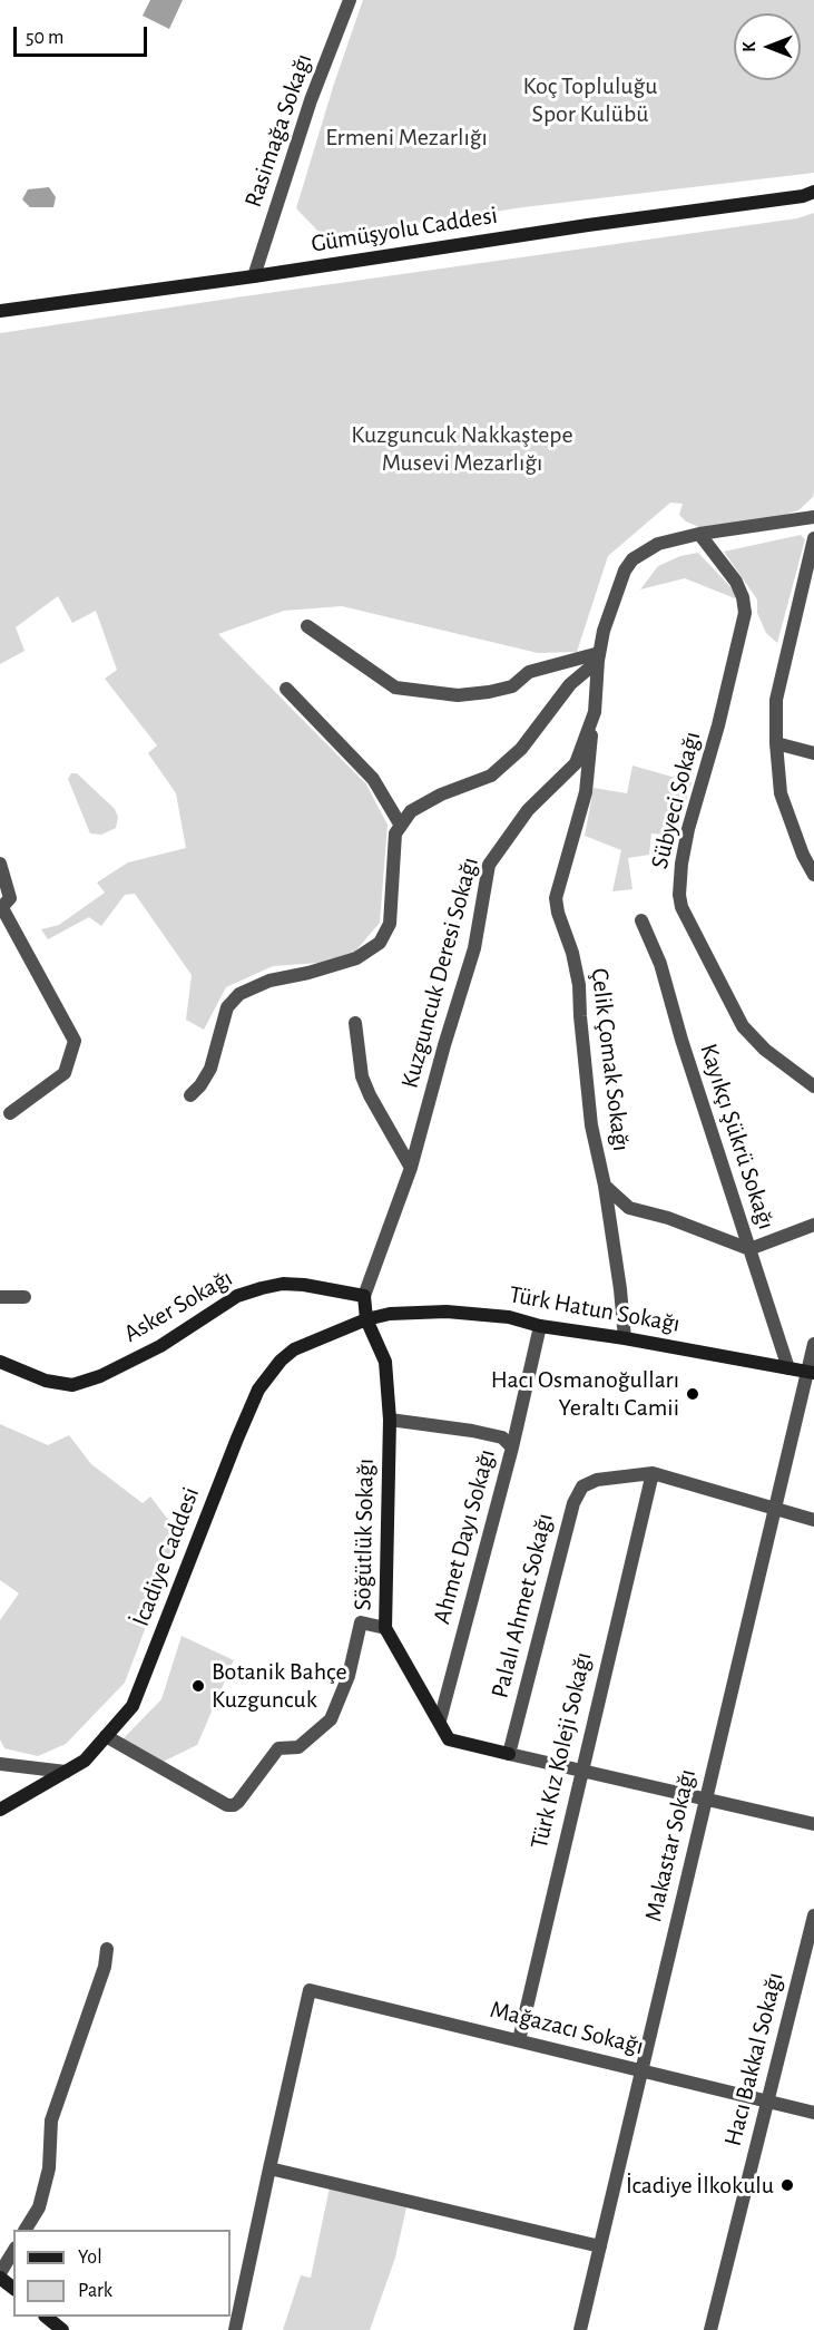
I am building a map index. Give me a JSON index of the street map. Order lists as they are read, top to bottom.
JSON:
{
  "streets": {
    "street": [
      "Rasimağa Sokağı",
      "Gümüşyolu Caddesi",
      "Sübyeci Sokağı",
      "Kuzguncuk Deresi Sokağı",
      "Çelik Çomak Sokağı",
      "Kayıkçı Şükrü Sokağı",
      "Asker Sokağı",
      "Türk Hatun Sokağı",
      "Söğütlük Sokağı",
      "Ahmet Dayı Sokağı",
      "İcadiye Caddesi",
      "Palalı Ahmet Sokağı",
      "Türk Kız Koleji Sokağı",
      "Makastar Sokağı",
      "Mağazacı Sokağı",
      "Hacı Bakkal Sokağı"
    ]
  },
  "crossings": [
    ["Rasimağa Sokağı", "Gümüşyolu Caddesi"],
    ["Sübyeci Sokağı", "Kuzguncuk Deresi Sokağı"],
    ["Kuzguncuk Deresi Sokağı", "Çelik Çomak Sokağı"],
    ["Kuzguncuk Deresi Sokağı", "Asker Sokağı"],
    ["Çelik Çomak Sokağı", "Türk Hatun Sokağı"],
    ["Kayıkçı Şükrü Sokağı", "Türk Hatun Sokağı"],
    ["Türk Hatun Sokağı", "Söğütlük Sokağı"],
    ["Türk Hatun Sokağı", "Ahmet Dayı Sokağı"],
    ["Türk Hatun Sokağı", "İcadiye Caddesi"],
    ["Türk Hatun Sokağı", "Makastar Sokağı"],
    ["Söğütlük Sokağı", "Ahmet Dayı Sokağı"],
    ["Söğütlük Sokağı", "İcadiye Caddesi"],
    ["Söğütlük Sokağı", "Palalı Ahmet Sokağı"],
    ["Palalı Ahmet Sokağı", "Türk Kız Koleji Sokağı"],
    ["Türk Kız Koleji Sokağı", "Mağazacı Sokağı"],
    ["Makastar Sokağı", "Mağazacı Sokağı"],
    ["Mağazacı Sokağı", "Hacı Bakkal Sokağı"]
  ],
  "parks": ["Koç Topluluğu Spor Kulübü", "Ermeni Mezarlığı", "Kuzguncuk Nakkaştepe Musevi Mezarlığı"],
  "places": ["Hacı Osmanoğulları Yeraltı Camii", "Botanik Bahçe Kuzguncuk", "İcadiye İlkokulu"],
  "legend": ["Yol", "Park"],
  "scale_bar": "50 m",
  "north": "left"
}
